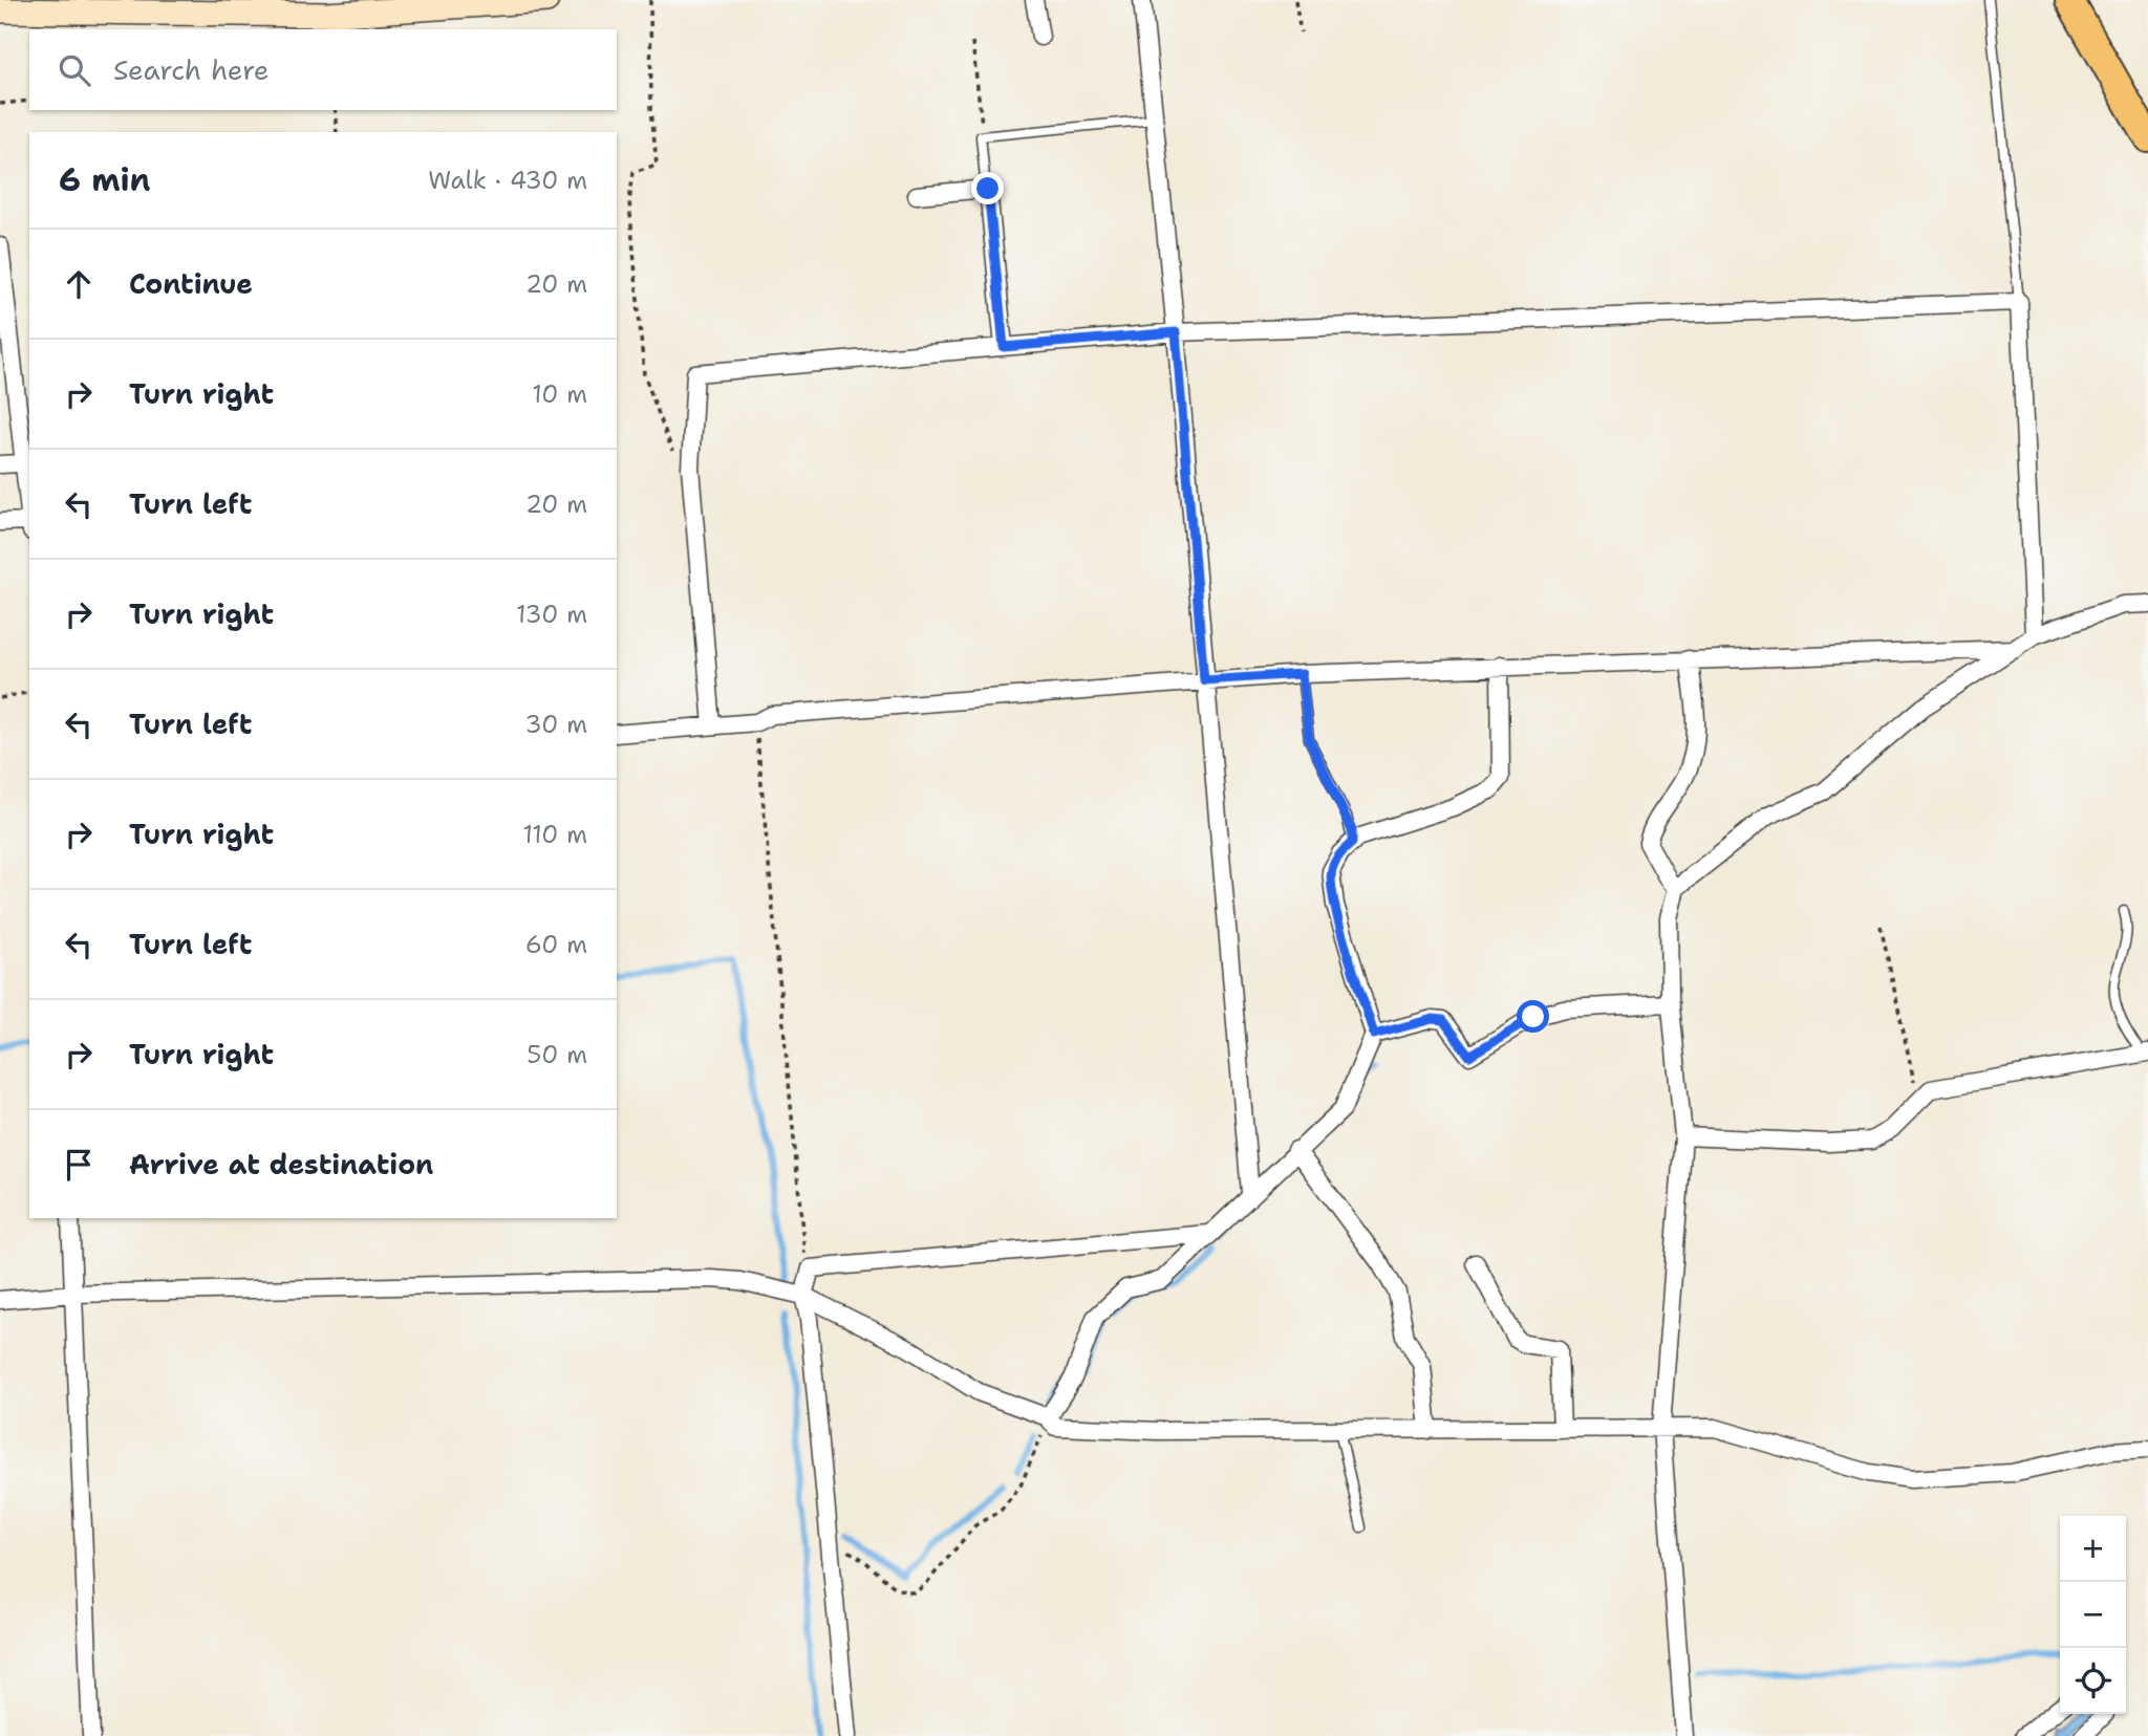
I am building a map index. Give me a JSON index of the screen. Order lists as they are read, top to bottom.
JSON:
{
  "page": {
    "search": "Search here",
    "heading": ["6 min", "Walk · 430 m"],
    "list": [
      ["Continue", "20 m"],
      ["Turn right", "10 m"],
      ["Turn left", "20 m"],
      ["Turn right", "130 m"],
      ["Turn left", "30 m"],
      ["Turn right", "110 m"],
      ["Turn left", "60 m"],
      ["Turn right", "50 m"],
      "Arrive at destination"
    ],
    "map_buttons": ["+", "−"]
  }
}
